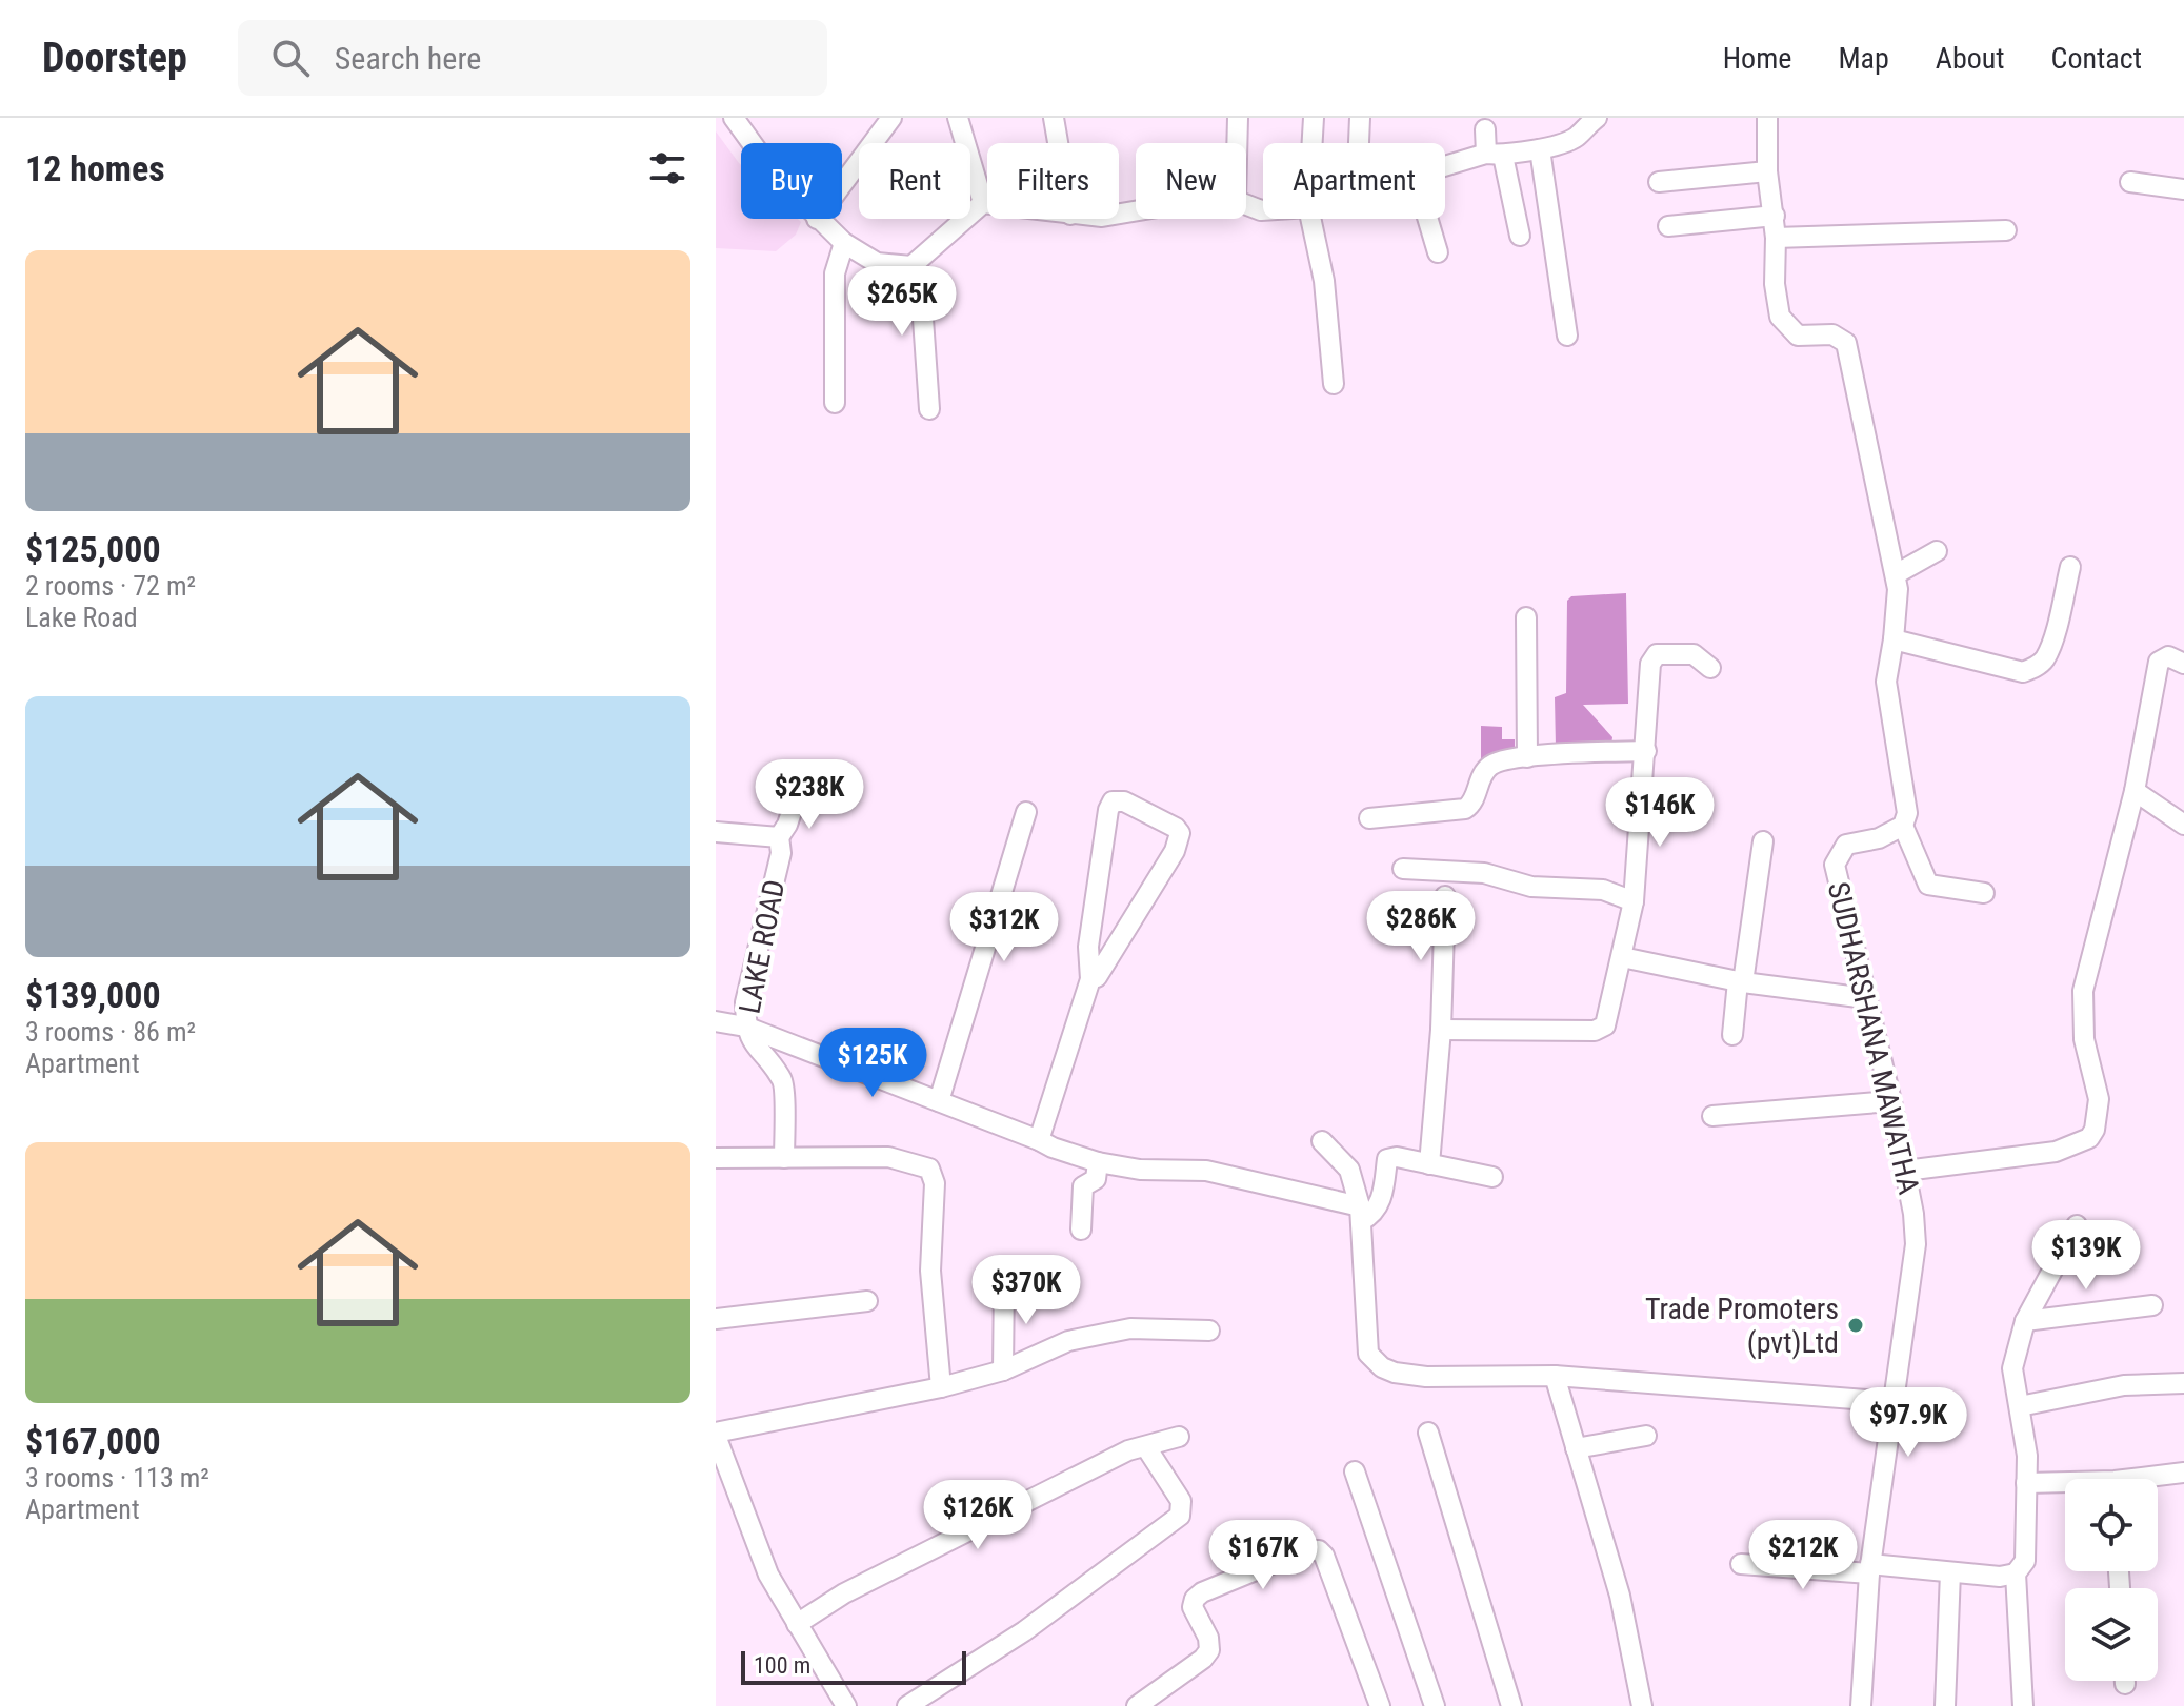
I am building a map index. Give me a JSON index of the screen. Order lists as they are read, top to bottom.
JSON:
{
  "streets": {
    "street": ["LAKE ROAD", "SUDHARSHANA MAWATHA"]
  },
  "places": ["Trade Promoters (pvt)Ltd"],
  "scale_bar": "100 m",
  "page": {
    "header": "Doorstep",
    "search": "Search here",
    "nav": [
      "Home",
      "Map",
      "About",
      "Contact"
    ],
    "heading": "12 homes",
    "chip": [
      "Buy",
      "Rent",
      "Filters",
      "New",
      "Apartment"
    ],
    "list": [
      {
        "name": "$125,000",
        "note": "2 rooms · 72 m² · Lake Road"
      },
      {
        "name": "$139,000",
        "note": "3 rooms · 86 m² · Apartment"
      },
      {
        "name": "$167,000",
        "note": "3 rooms · 113 m² · Apartment"
      }
    ],
    "price": [
      "$265K",
      "$238K",
      "$146K",
      "$286K",
      "$312K",
      "$125K",
      "$139K",
      "$370K",
      "$97.9K",
      "$126K",
      "$167K",
      "$212K"
    ],
    "scale": "100 m"
  }
}
